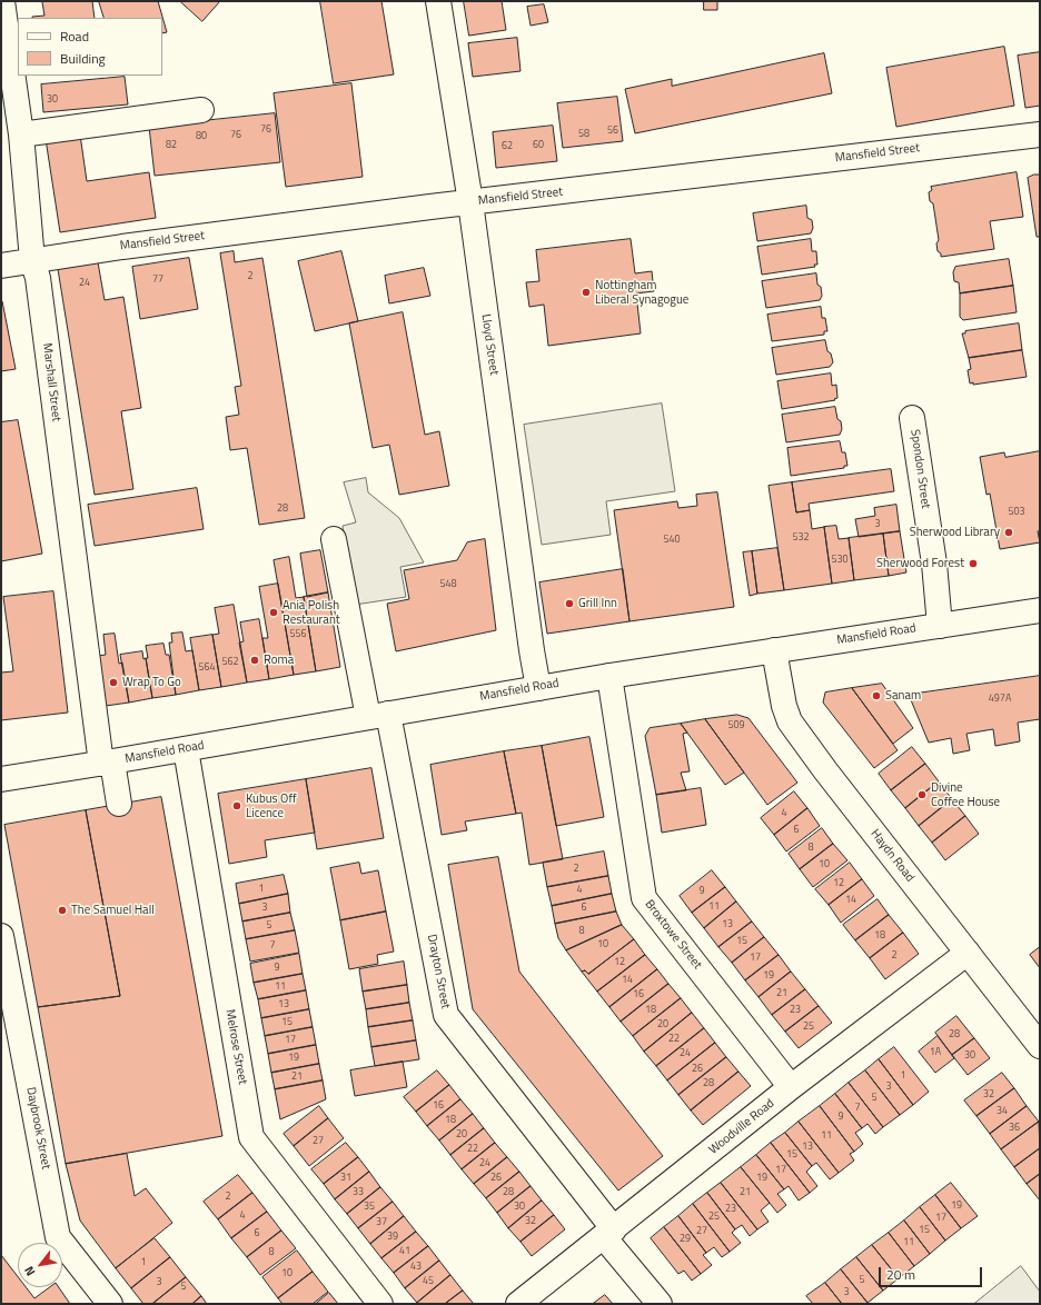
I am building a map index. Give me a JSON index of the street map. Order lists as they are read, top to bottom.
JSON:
{
  "streets": {
    "main road": [
      "Mansfield Street",
      "Lloyd Street",
      "Marshall Street",
      "Spondon Street",
      "Mansfield Road",
      "Haydn Road",
      "Broxtowe Street",
      "Drayton Street",
      "Melrose Street",
      "Woodville Road",
      "Daybrook Street"
    ]
  },
  "crossings": [
    ["Mansfield Street", "Lloyd Street"],
    ["Mansfield Street", "Marshall Street"],
    ["Lloyd Street", "Mansfield Road"],
    ["Marshall Street", "Mansfield Road"],
    ["Spondon Street", "Mansfield Road"],
    ["Mansfield Road", "Haydn Road"],
    ["Mansfield Road", "Broxtowe Street"],
    ["Mansfield Road", "Drayton Street"],
    ["Mansfield Road", "Melrose Street"],
    ["Haydn Road", "Woodville Road"],
    ["Broxtowe Street", "Woodville Road"],
    ["Drayton Street", "Woodville Road"]
  ],
  "places": [
    "Nottingham Liberal Synagogue",
    "Sherwood Library",
    "Sherwood Forest",
    "Grill Inn",
    "Ania Polish Restaurant",
    "Roma",
    "Wrap To Go",
    "Sanam",
    "Divine Coffee House",
    "Kubus Off Licence",
    "The Samuel Hall"
  ],
  "house_numbers": [
    "30",
    "76",
    "56",
    "58",
    "76",
    "80",
    "82",
    "60",
    "62",
    "2",
    "77",
    "24",
    "28",
    "503",
    "3",
    "532",
    "540",
    "530",
    "548",
    "556",
    "562",
    "564",
    "497A",
    "509",
    "4",
    "6",
    "8",
    "10",
    "2",
    "12",
    "1",
    "4",
    "9",
    "14",
    "11",
    "3",
    "6",
    "13",
    "5",
    "8",
    "18",
    "15",
    "10",
    "7",
    "2",
    "17",
    "12",
    "9",
    "19",
    "14",
    "11",
    "21",
    "16",
    "13",
    "18",
    "23",
    "15",
    "20",
    "25",
    "28",
    "22",
    "17",
    "1A",
    "24",
    "30",
    "19",
    "26",
    "1",
    "21",
    "28",
    "3",
    "32",
    "5",
    "16",
    "7",
    "34",
    "9",
    "18",
    "36",
    "20",
    "11",
    "27",
    "13",
    "22",
    "15",
    "24",
    "17",
    "31",
    "26",
    "19",
    "33",
    "28",
    "21",
    "2",
    "19",
    "35",
    "30",
    "23",
    "4",
    "25",
    "17",
    "32",
    "37",
    "15",
    "27",
    "6",
    "39",
    "29",
    "11",
    "41",
    "8",
    "1",
    "43",
    "10",
    "5",
    "45",
    "3",
    "5",
    "3"
  ],
  "legend": ["Road", "Building"],
  "scale_bar": "20 m",
  "north": "bottom left"
}
